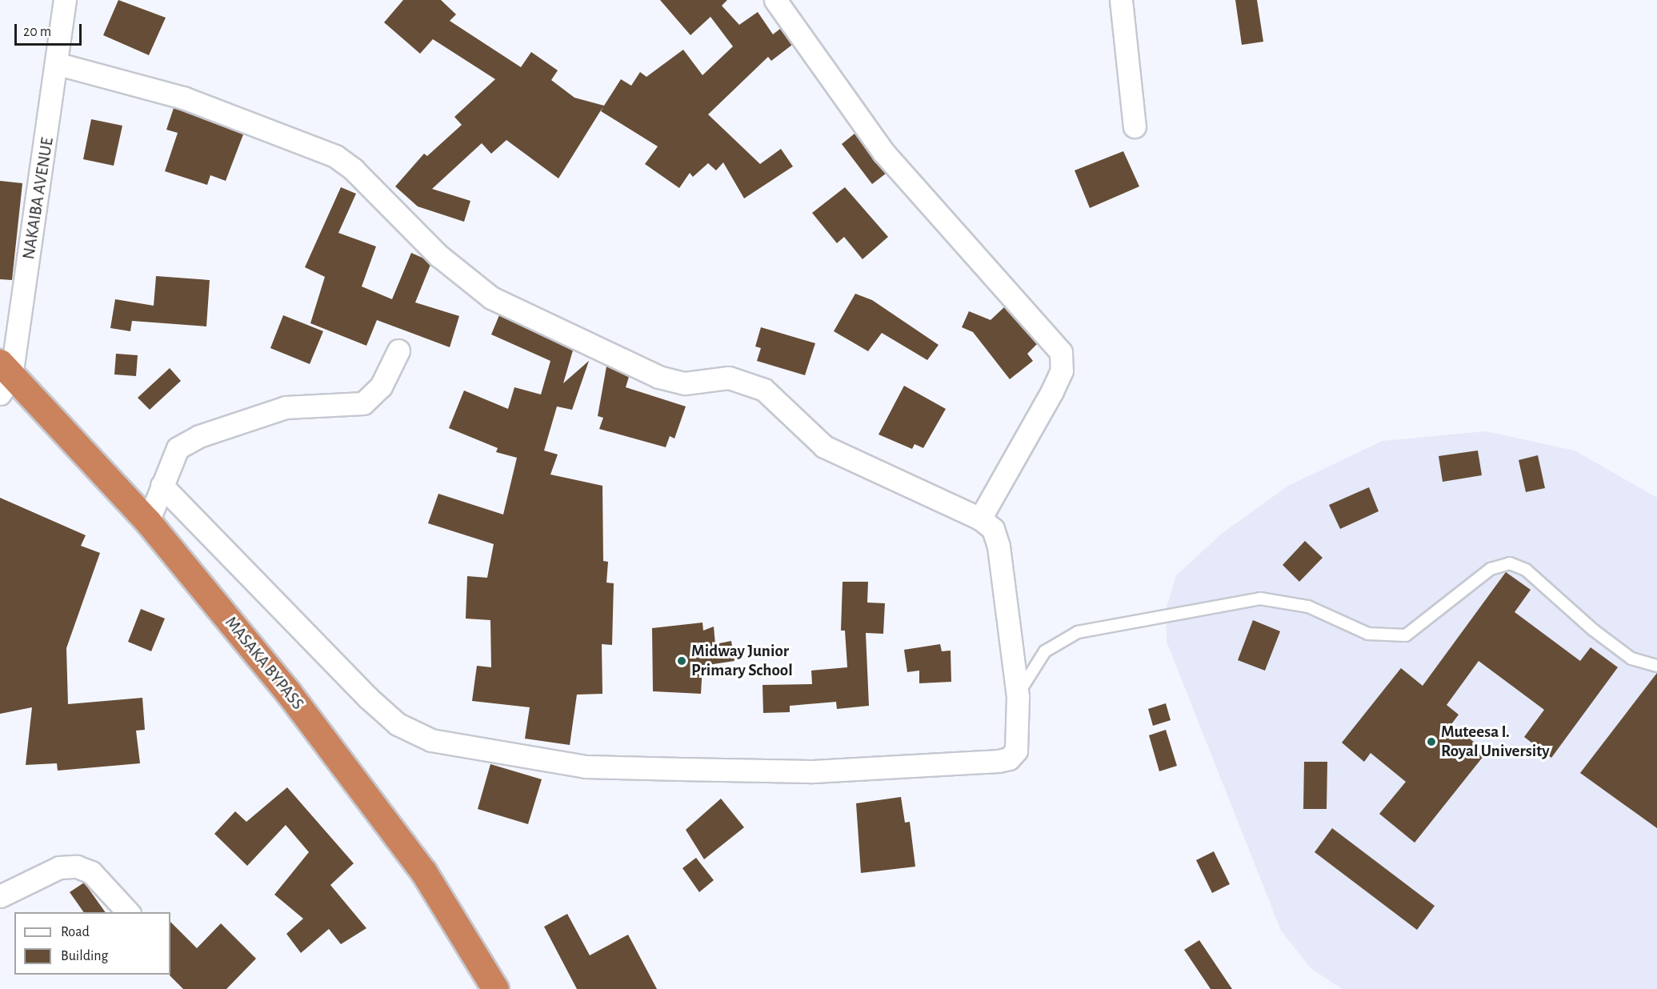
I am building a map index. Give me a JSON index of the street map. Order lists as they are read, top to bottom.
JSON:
{
  "streets": {
    "highway": ["MASAKA BYPASS"],
    "street": ["NAKAIBA AVENUE"]
  },
  "crossings": [
    ["NAKAIBA AVENUE", "MASAKA BYPASS"]
  ],
  "places": ["Midway Junior Primary School", "Muteesa I. Royal University"],
  "legend": ["Road", "Building"],
  "scale_bar": "20 m"
}
